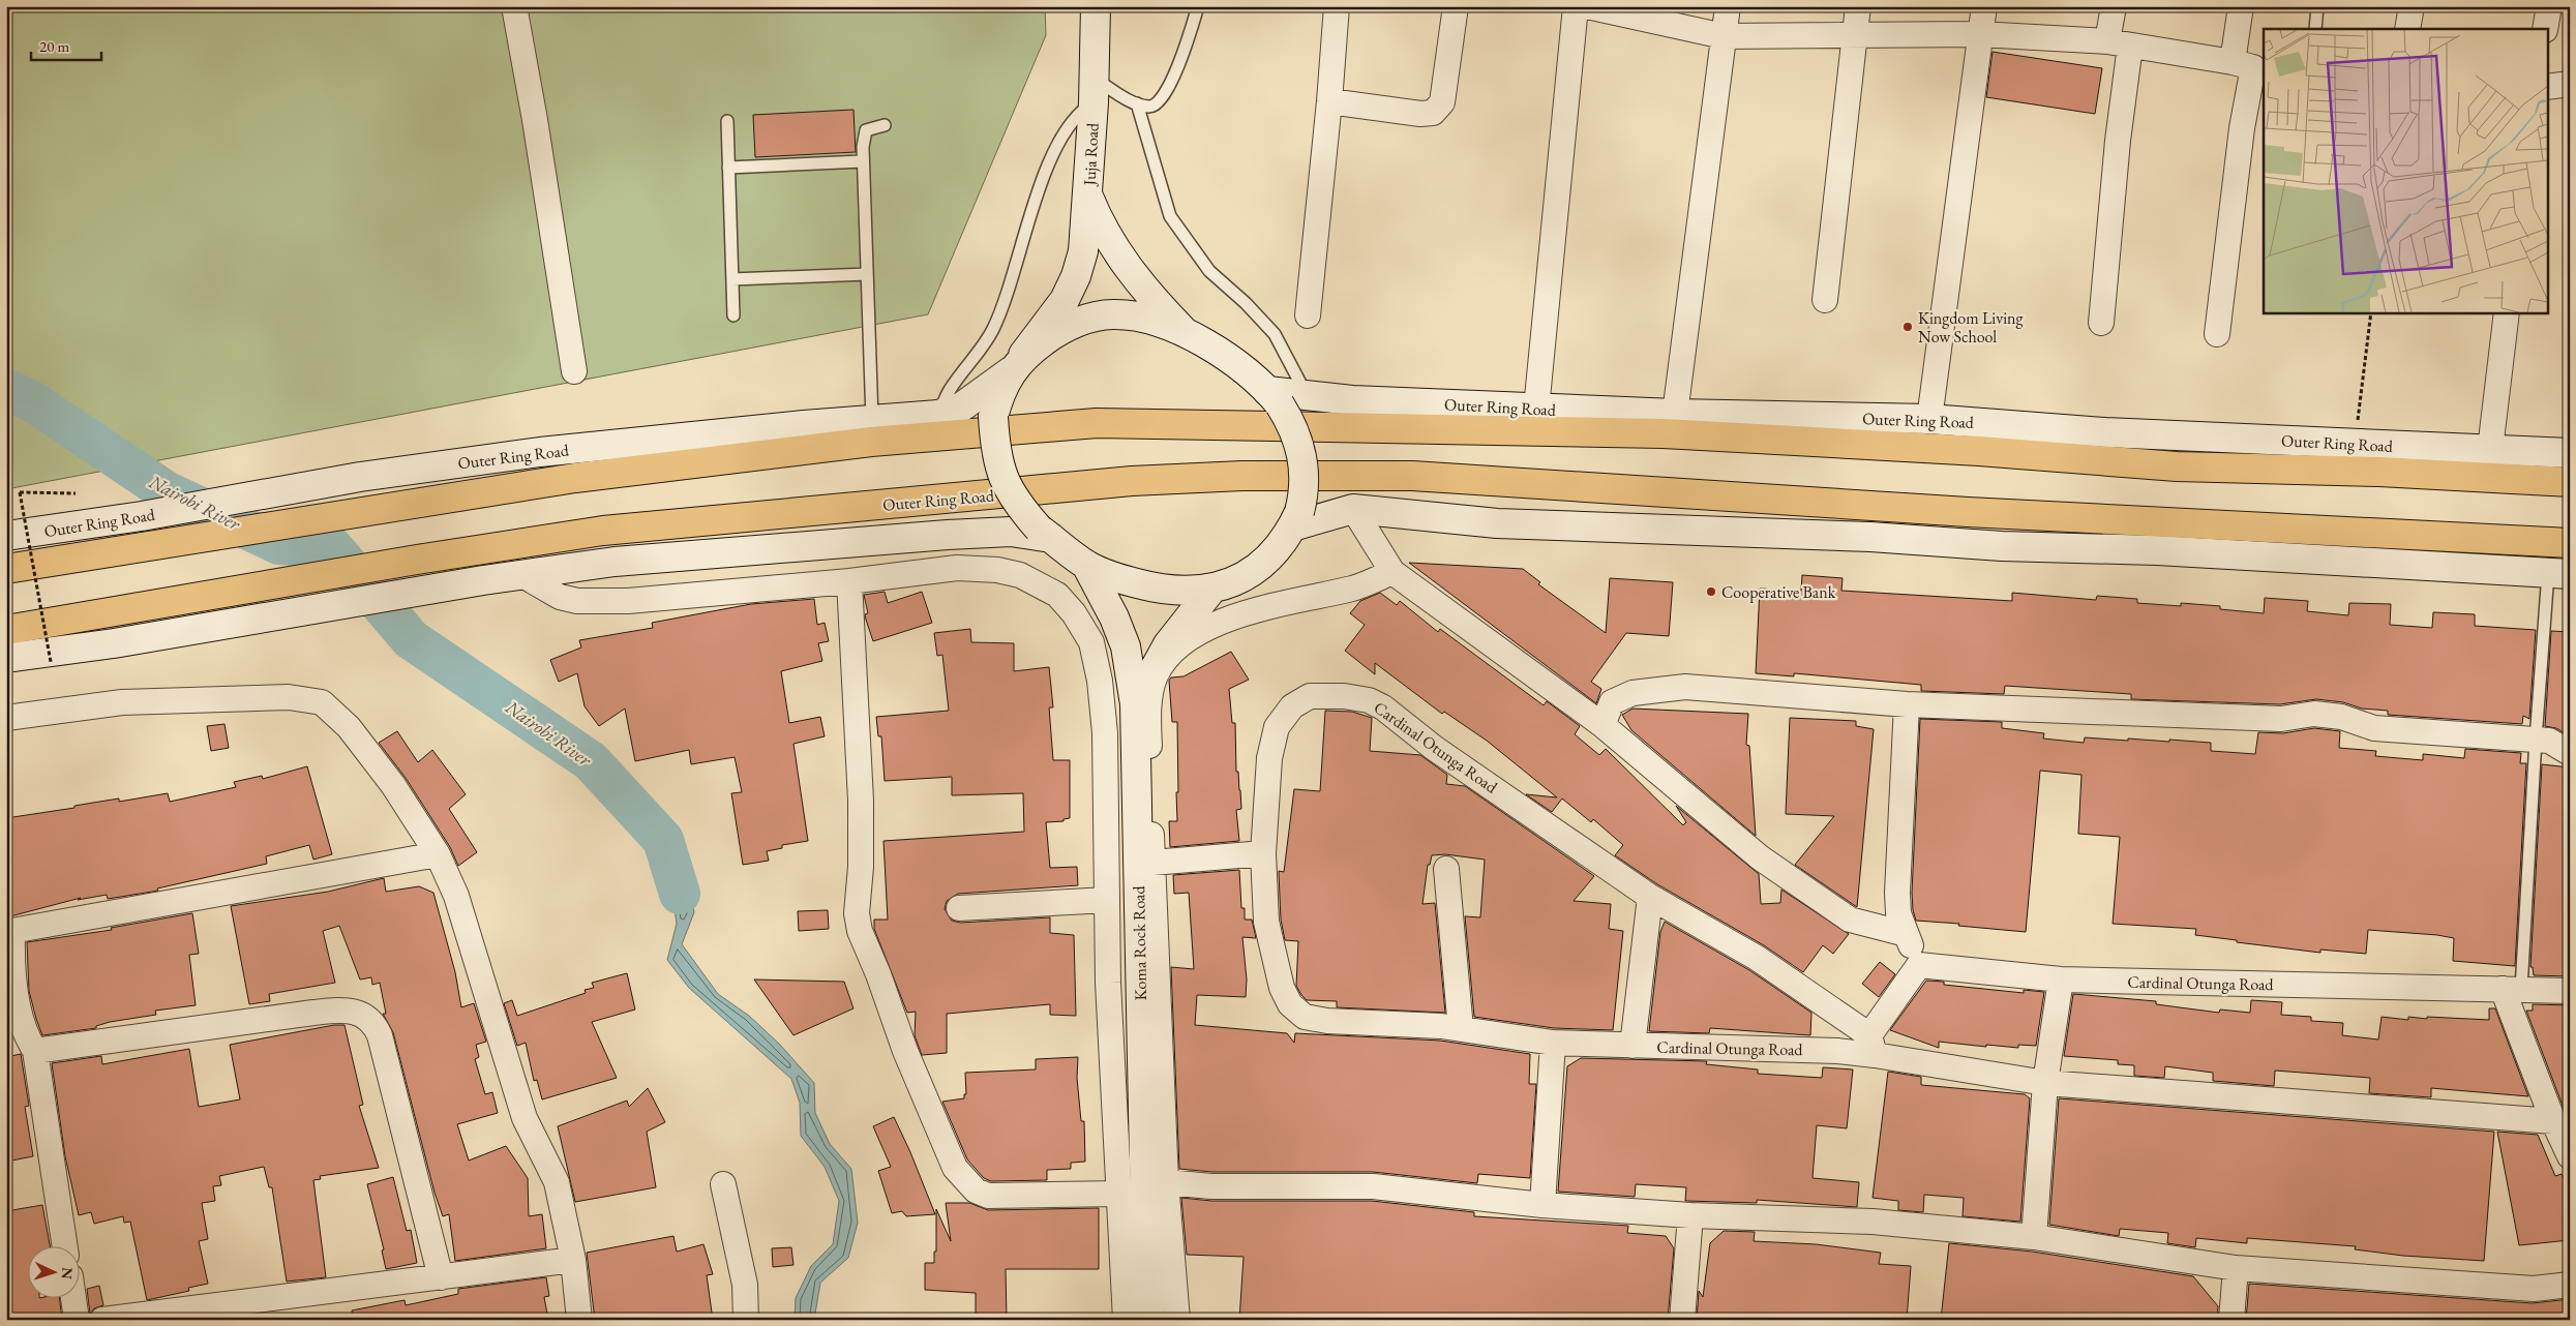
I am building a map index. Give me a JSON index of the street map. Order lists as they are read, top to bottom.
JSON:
{
  "streets": {
    "main road": ["Juja Road", "Outer Ring Road", "Koma Rock Road"],
    "street": ["Cardinal Otunga Road"]
  },
  "crossings": [
    ["Juja Road", "Outer Ring Road"],
    ["Outer Ring Road", "Koma Rock Road"]
  ],
  "water": ["Nairobi River"],
  "places": ["Kingdom Living Now School", "Cooperative Bank"],
  "scale_bar": "20 m",
  "north": "right"
}
